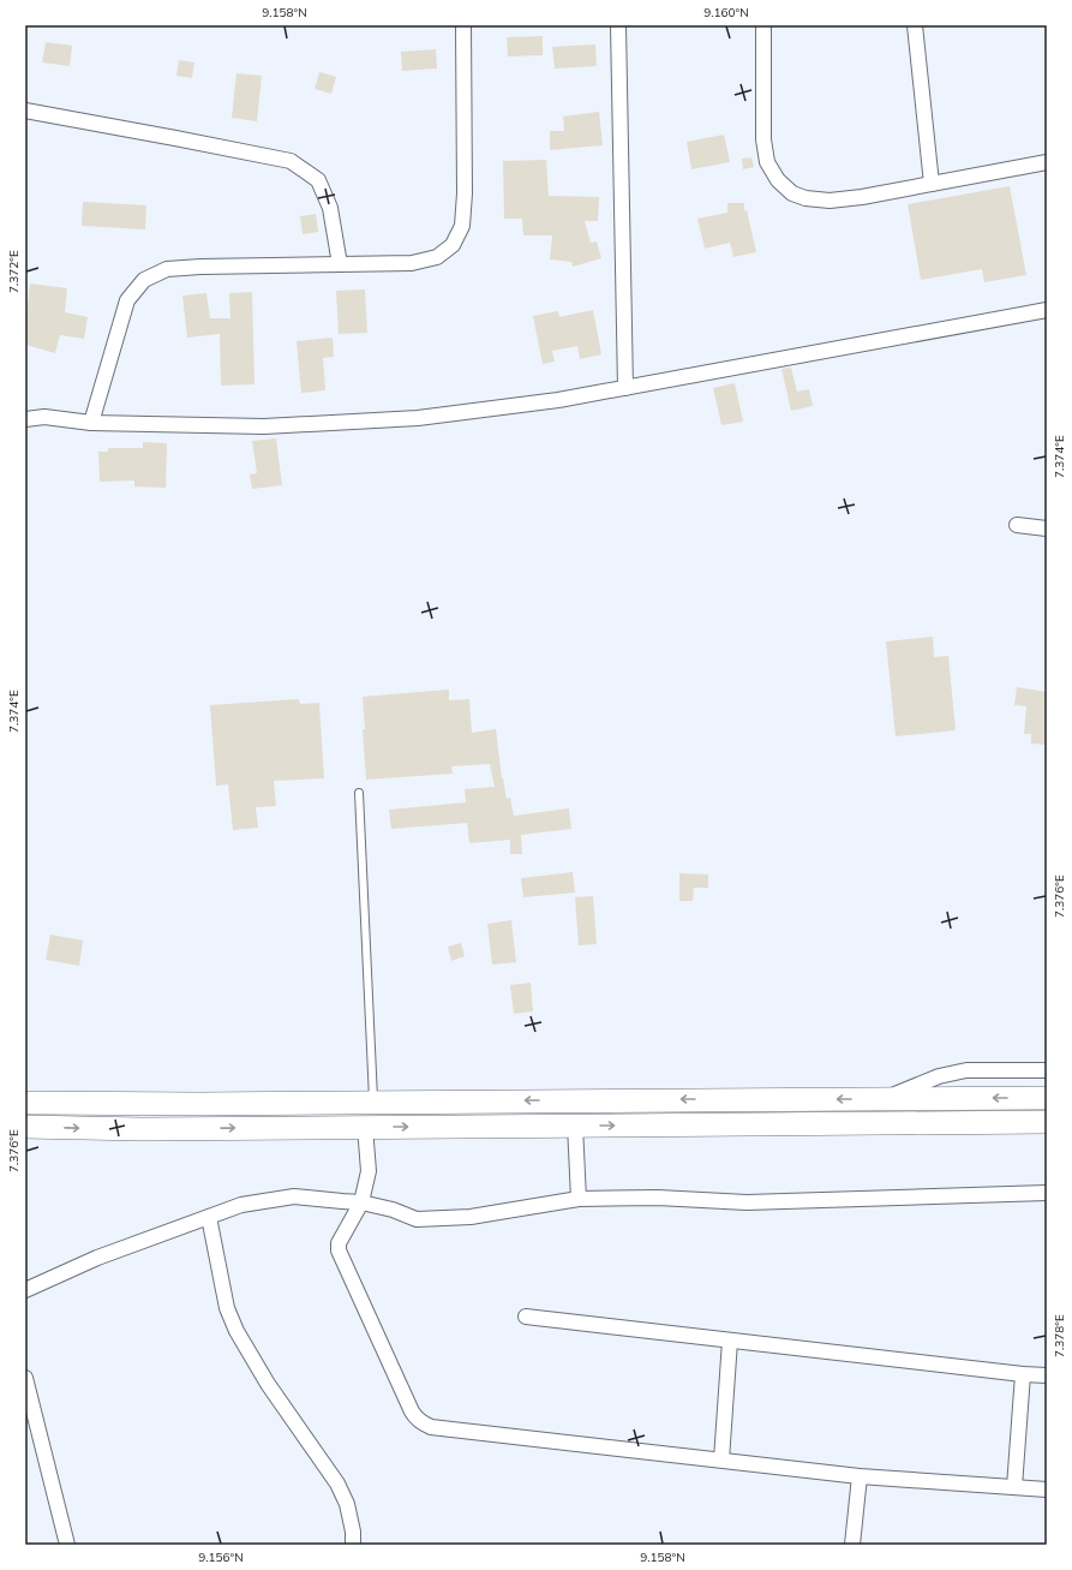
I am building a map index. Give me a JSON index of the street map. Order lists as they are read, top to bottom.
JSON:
{
  "coordinates": [
    "9.158°N",
    "9.160°N",
    "7.372°E",
    "7.374°E",
    "7.376°E",
    "7.378°E",
    "9.156°N"
  ]
}
